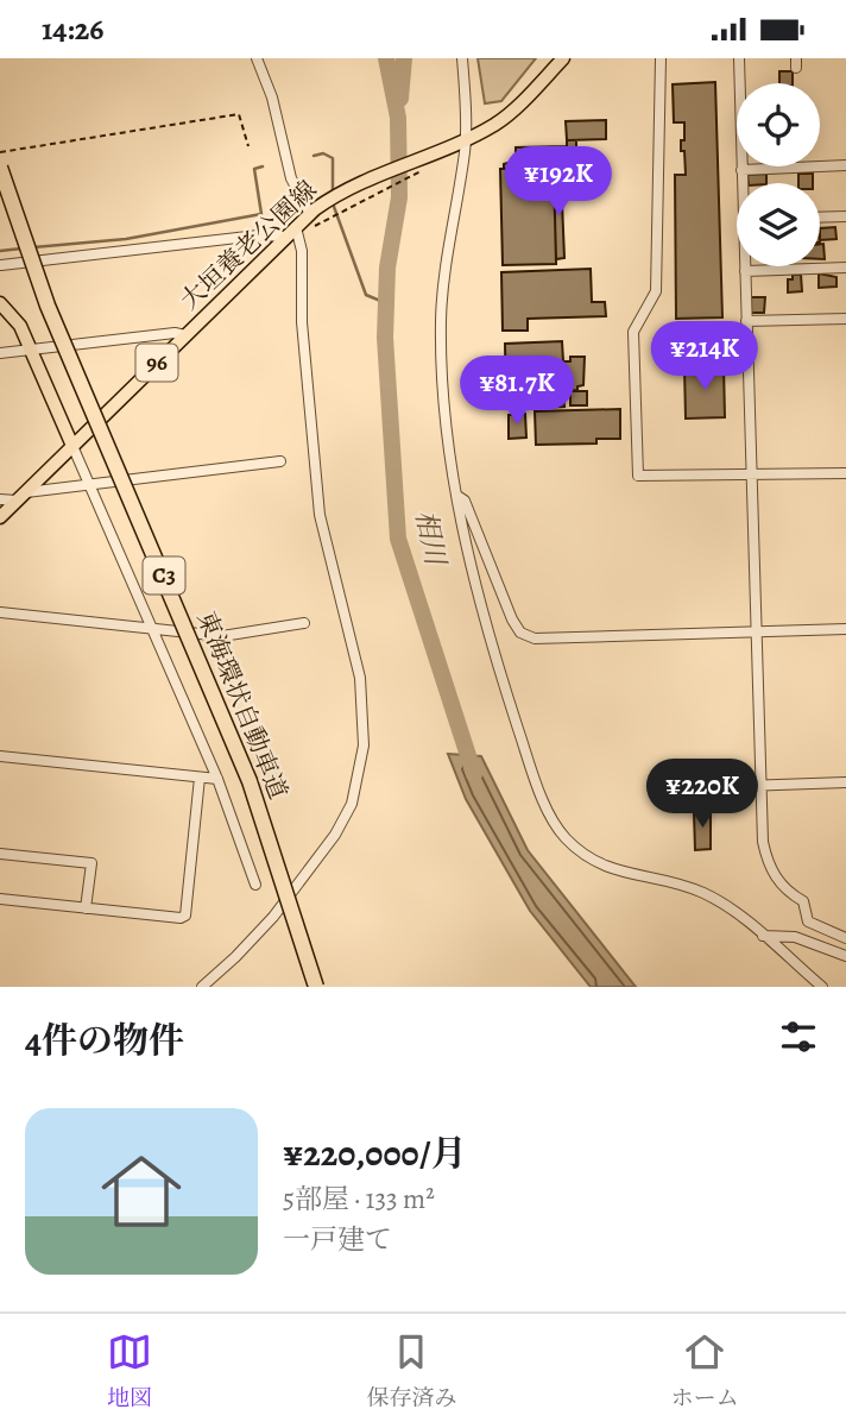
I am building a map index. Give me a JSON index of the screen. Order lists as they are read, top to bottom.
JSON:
{
  "streets": {
    "highway": ["C3", "東海環状自動車道"],
    "main road": ["大垣養老公園線", "96"]
  },
  "water": ["相川"],
  "page": {
    "status": "14:26",
    "price": [
      "¥192K",
      "¥214K",
      "¥81.7K",
      "¥220K"
    ],
    "heading": "4件の物件",
    "list": [
      {
        "name": "¥220,000/月",
        "note": "5部屋 · 133 m² · 一戸建て"
      }
    ],
    "tabs": ["地図", "保存済み", "ホーム"]
  }
}
